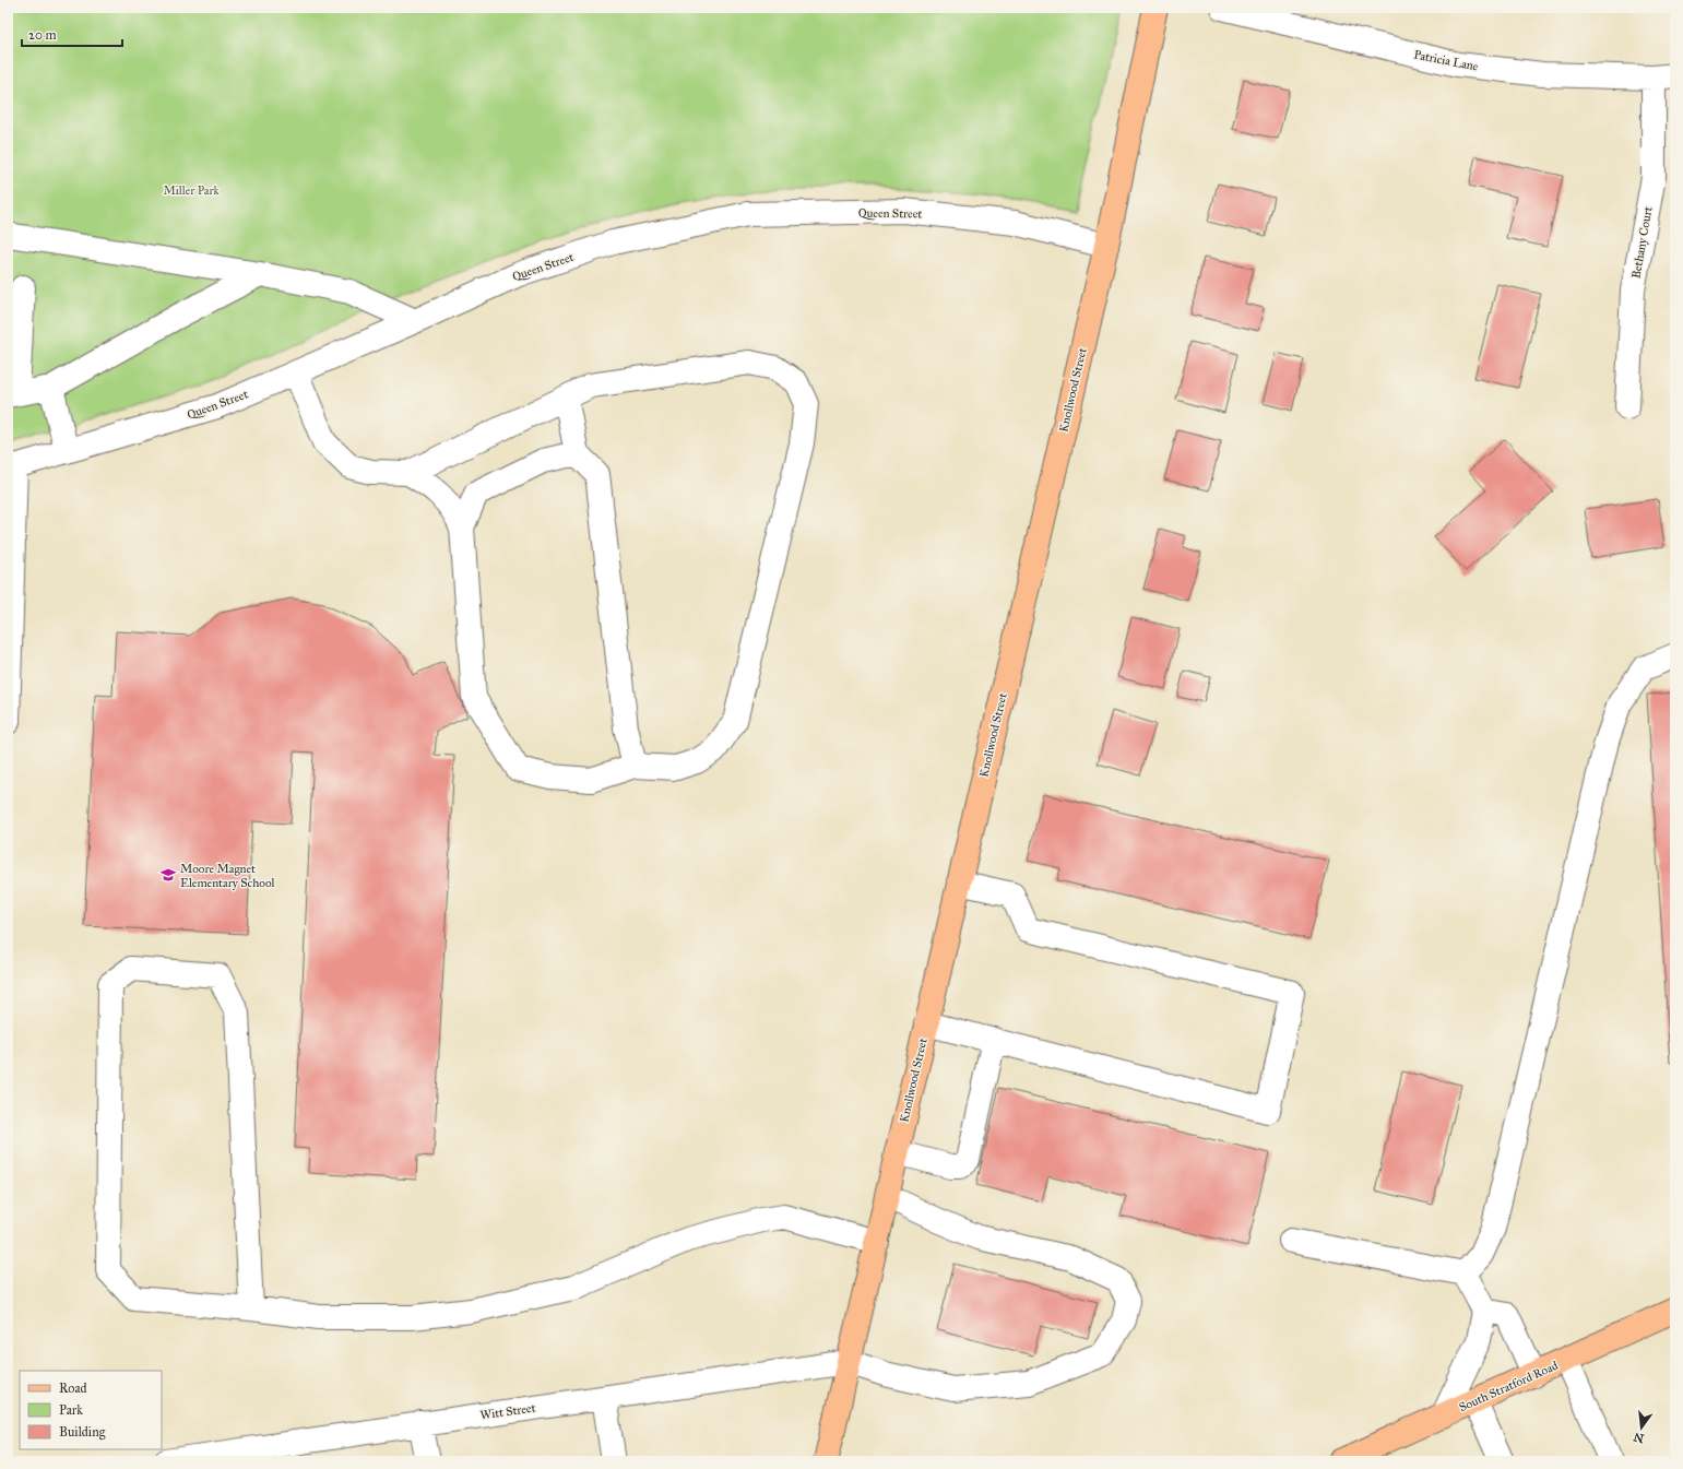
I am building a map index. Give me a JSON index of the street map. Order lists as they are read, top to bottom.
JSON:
{
  "streets": {
    "main road": ["Knollwood Street", "South Stratford Road"],
    "street": [
      "Patricia Lane",
      "Queen Street",
      "Bethany Court",
      "Witt Street"
    ]
  },
  "crossings": [
    ["Patricia Lane", "Bethany Court"],
    ["Queen Street", "Knollwood Street"],
    ["Knollwood Street", "Witt Street"]
  ],
  "parks": ["Miller Park"],
  "places": {
    "school or university": ["Moore Magnet Elementary School"]
  },
  "legend": ["Road", "Park", "Building"],
  "scale_bar": "20 m",
  "north": "bottom"
}
